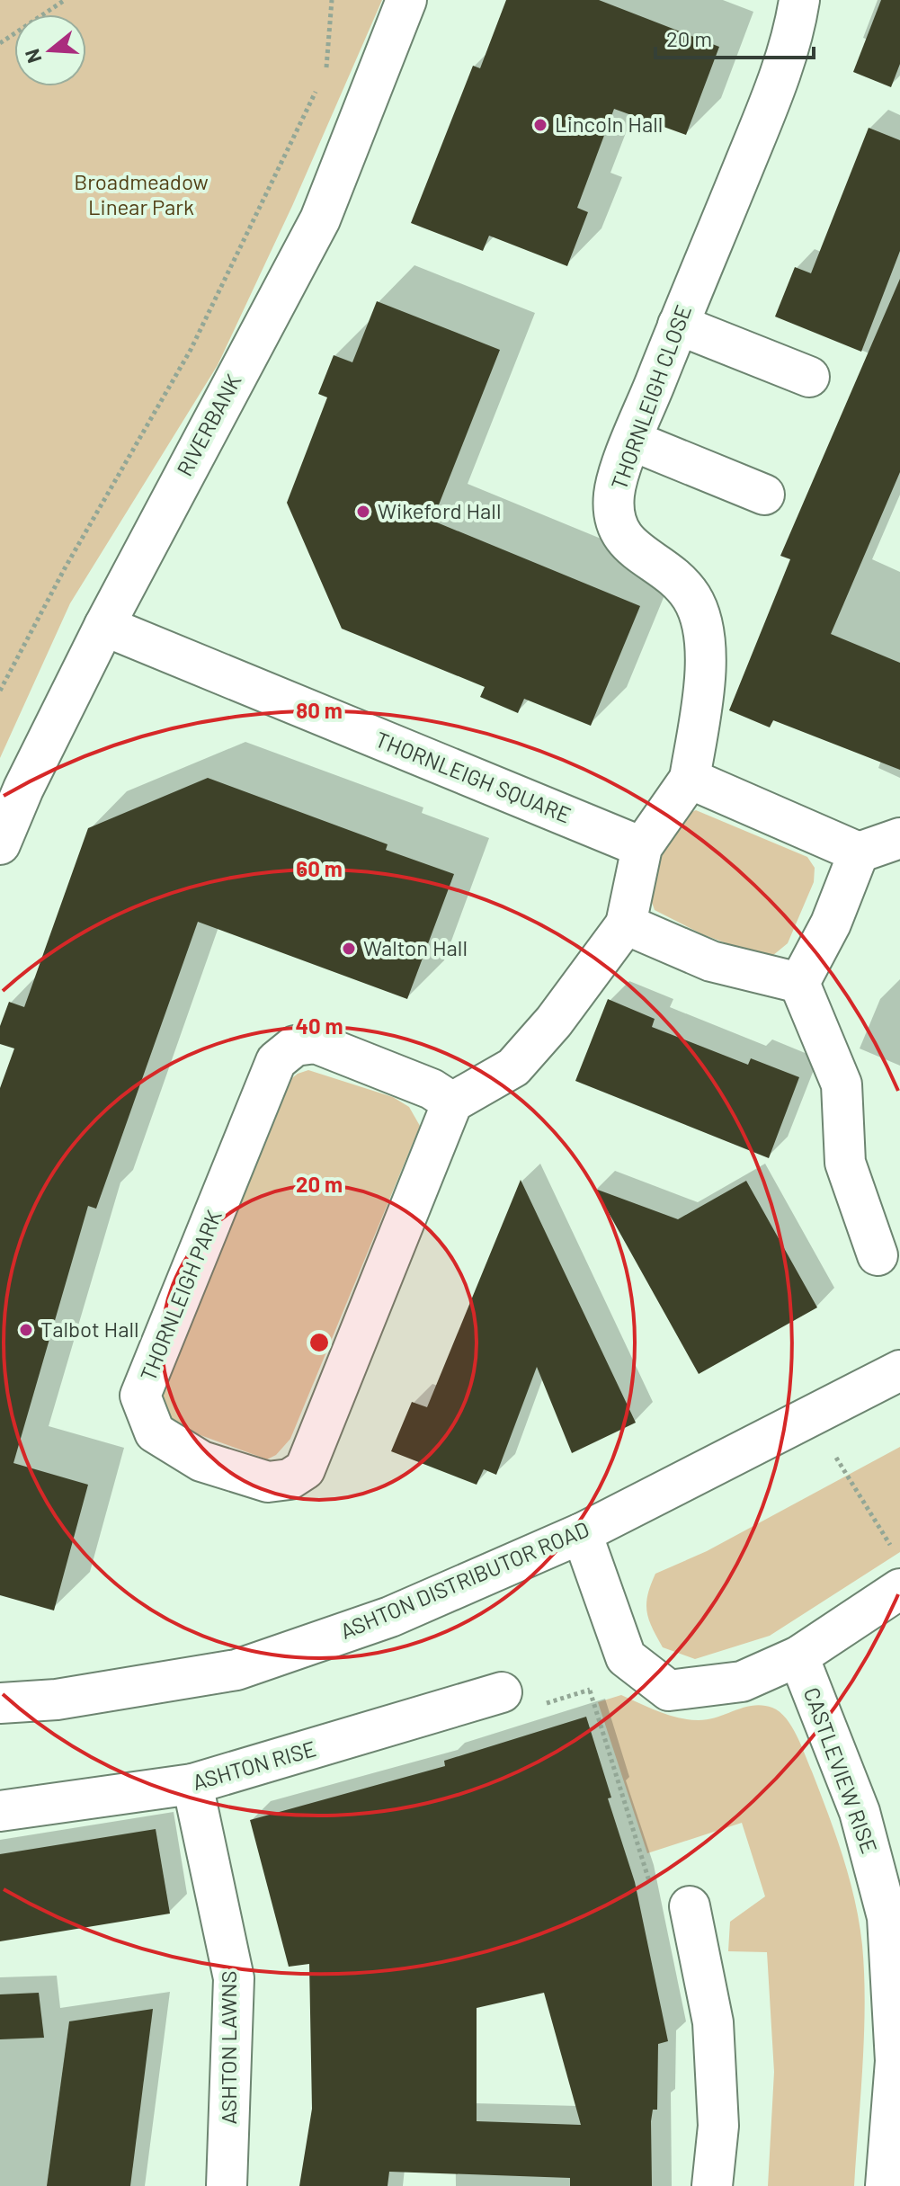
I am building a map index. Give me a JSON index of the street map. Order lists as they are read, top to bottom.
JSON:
{
  "streets": {
    "street": [
      "THORNLEIGH CLOSE",
      "RIVERBANK",
      "THORNLEIGH SQUARE",
      "THORNLEIGH PARK",
      "ASHTON DISTRIBUTOR ROAD",
      "ASHTON RISE",
      "CASTLEVIEW RISE",
      "ASHTON LAWNS"
    ]
  },
  "crossings": [
    ["RIVERBANK", "THORNLEIGH SQUARE"],
    ["ASHTON RISE", "ASHTON LAWNS"]
  ],
  "parks": ["Broadmeadow Linear Park"],
  "places": [
    "Lincoln Hall",
    "Wikeford Hall",
    "Walton Hall",
    "Talbot Hall"
  ],
  "scale_bar": "20 m",
  "north": "left",
  "rings": [
    "80 m",
    "60 m",
    "40 m",
    "20 m"
  ]
}
